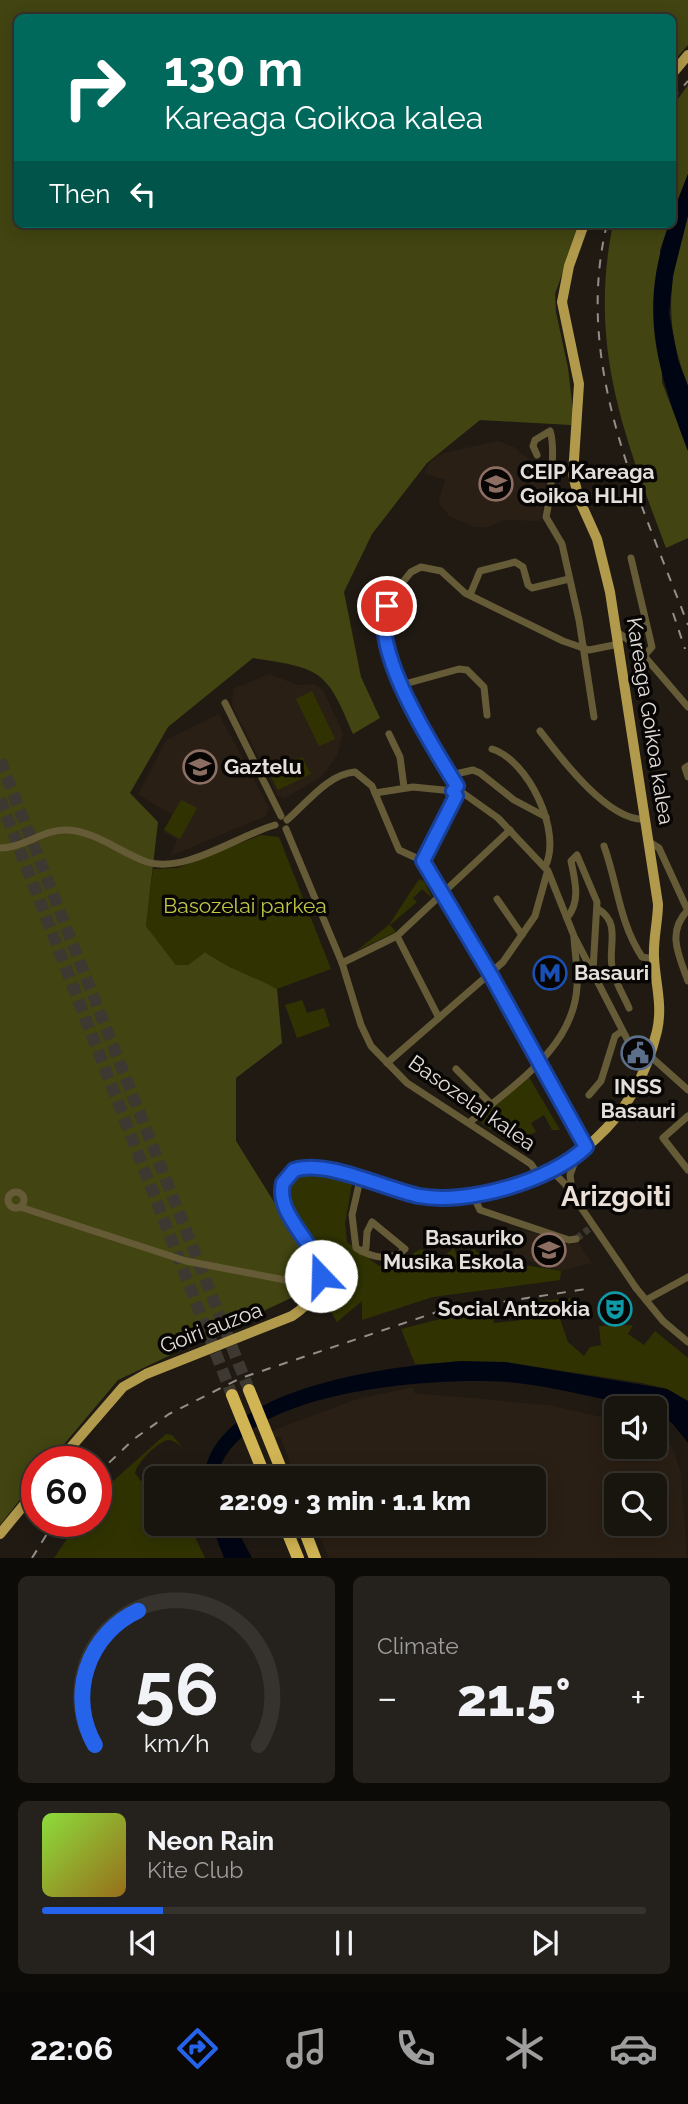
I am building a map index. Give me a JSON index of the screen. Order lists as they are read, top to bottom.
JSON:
{
  "streets": {
    "main road": ["Kareaga Goikoa kalea", "Goiri auzoa"],
    "street": ["Basozelai kalea"]
  },
  "crossings": [
    ["Kareaga Goikoa kalea", "Basozelai kalea"],
    ["Kareaga Goikoa kalea", "Goiri auzoa"]
  ],
  "districts": ["Arizgoiti"],
  "parks": ["Basozelai parkea"],
  "places": {
    "school or university": ["CEIP Kareaga Goikoa HLHI", "Gaztelu", "Basauriko Musika Eskola"],
    "metro station": ["Basauri"],
    "public building": ["INSS Basauri"],
    "theatre": ["Social Antzokia"]
  },
  "page": {
    "turn": ["130 m", "Kareaga Goikoa kalea"],
    "then": "Then",
    "limit": "60",
    "trip": "22:09 · 3 min · 1.1 km",
    "tile": "Climate",
    "heat": ["−", "21.5°", "+"],
    "song": ["Neon Rain", "Kite Club"],
    "tabs": "22:06",
    "gauge": ["56", "km/h"]
  }
}
